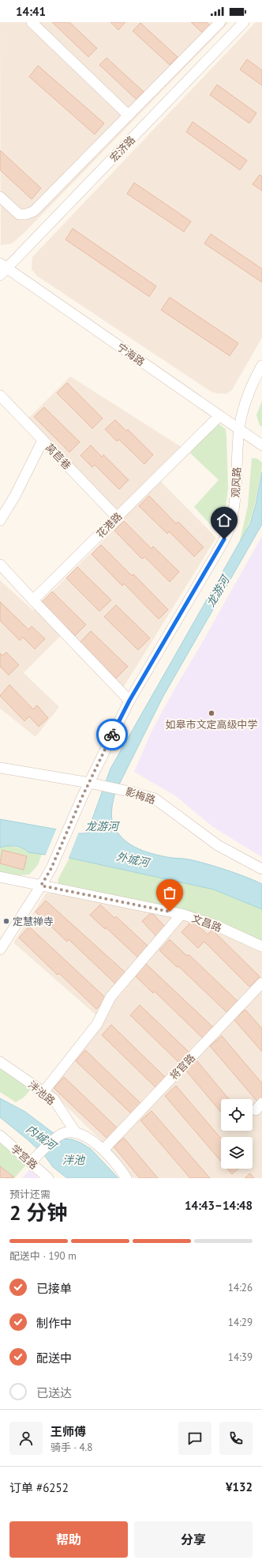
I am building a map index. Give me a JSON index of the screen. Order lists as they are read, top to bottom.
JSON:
{
  "streets": {
    "street": [
      "宏济路",
      "宁海路",
      "莴苣巷",
      "观风路",
      "花港路",
      "影梅路",
      "文昌路",
      "将官路",
      "泮池路",
      "学宫路"
    ]
  },
  "crossings": [
    ["宏济路", "宁海路"],
    ["宁海路", "观风路"],
    ["宁海路", "花港路"],
    ["莴苣巷", "花港路"],
    ["观风路", "影梅路"],
    ["观风路", "文昌路"]
  ],
  "water": [
    "龙游河",
    "外城河",
    "内城河",
    "泮池"
  ],
  "places": ["如皋市文定高级中学", "定慧禅寺"],
  "page": {
    "status": "14:41",
    "heading": ["2 分钟", "预计还需", "14:43–14:48"],
    "panel": [
      "王师傅",
      "骑手 · 4.8",
      "订单 #6252",
      "¥132"
    ],
    "bar": "配送中 · 190 m",
    "list": [
      ["已接单", "14:26"],
      ["制作中", "14:29"],
      ["配送中", "14:39"],
      "已送达"
    ],
    "buttons": ["帮助", "分享"]
  }
}
